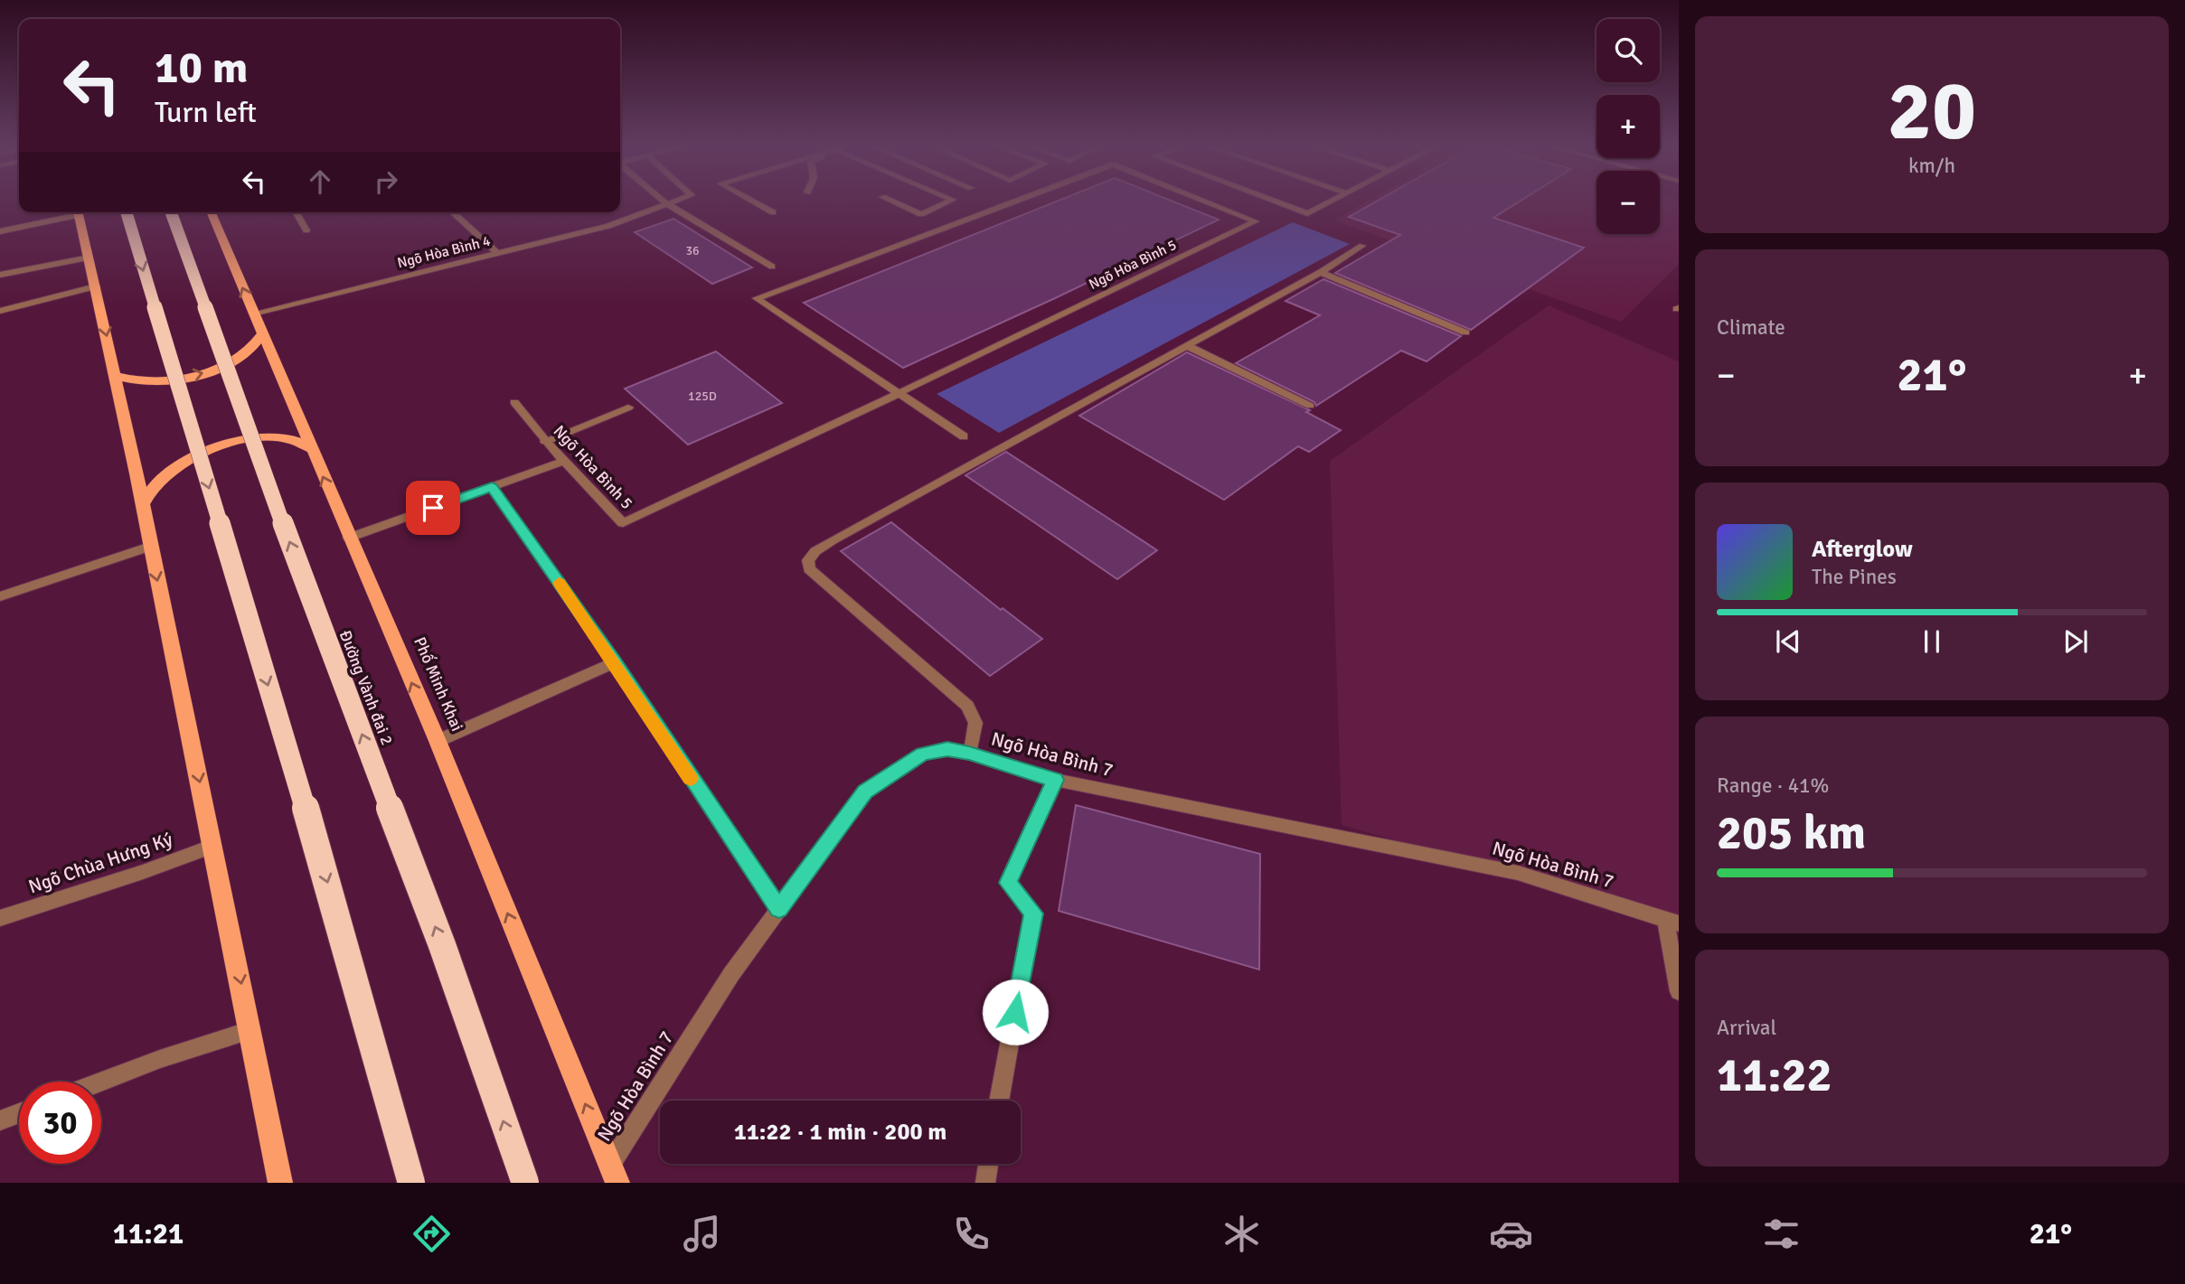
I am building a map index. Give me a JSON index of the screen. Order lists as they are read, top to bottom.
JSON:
{
  "streets": {
    "highway": ["Đường Vành đai 2"],
    "main road": ["Phố Minh Khai"],
    "street": [
      "Ngõ Hòa Bình 4",
      "Ngõ Hòa Bình 5",
      "Ngõ Hòa Bình 7",
      "Ngõ Chùa Hưng Ký"
    ]
  },
  "crossings": [
    ["Ngõ Hòa Bình 4", "Phố Minh Khai"],
    ["Phố Minh Khai", "Ngõ Hòa Bình 7"]
  ],
  "one_way": ["Phố Minh Khai"],
  "house_numbers": ["36", "125D"],
  "page": {
    "tile": [
      ["20", "km/h"],
      "Climate",
      ["Range · 41%", "205 km"],
      ["Arrival", "11:22"]
    ],
    "map_buttons": ["+", "−"],
    "turn": ["10 m", "Turn left"],
    "heat": ["−", "21°", "+"],
    "song": ["Afterglow", "The Pines"],
    "limit": "30",
    "trip": "11:22 · 1 min · 200 m",
    "tabs": ["11:21", "21°"]
  }
}
